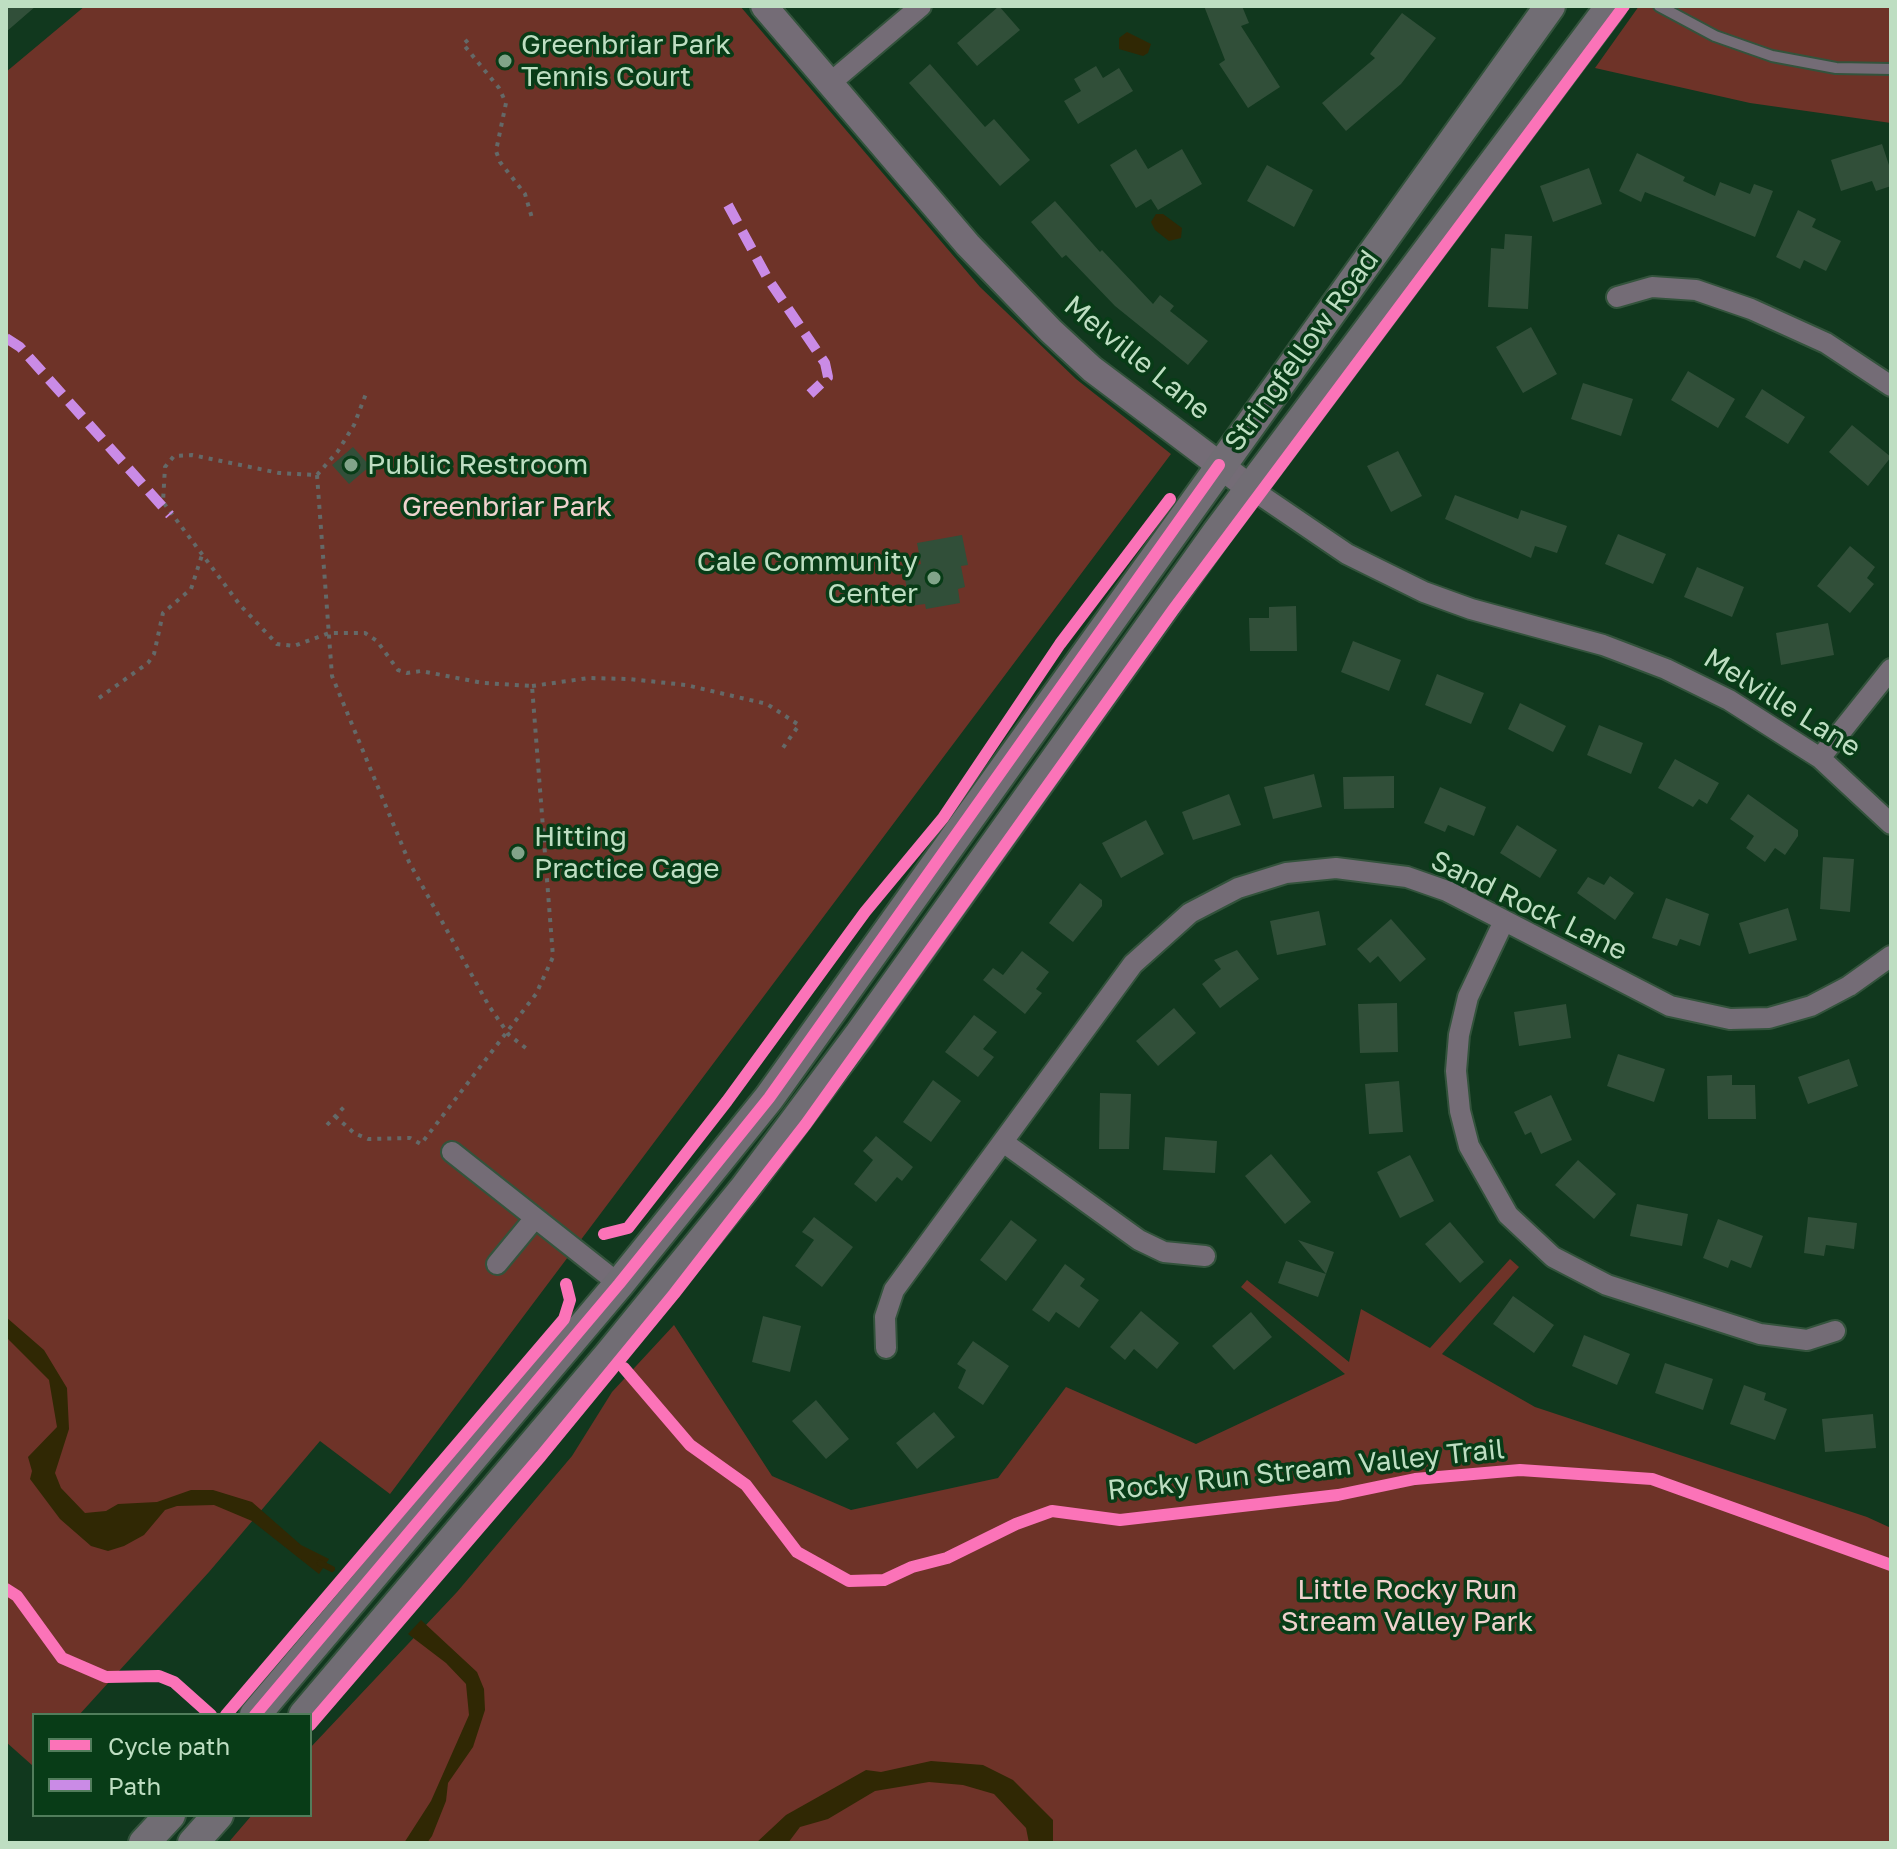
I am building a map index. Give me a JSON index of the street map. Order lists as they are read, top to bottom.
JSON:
{
  "streets": {
    "main road": ["Stringfellow Road"],
    "street": ["Melville Lane", "Sand Rock Lane"],
    "cycle path": ["Rocky Run Stream Valley Trail"]
  },
  "crossings": [
    ["Stringfellow Road", "Melville Lane"]
  ],
  "parks": ["Greenbriar Park", "Little Rocky Run Stream Valley Park"],
  "places": [
    "Greenbriar Park Tennis Court",
    "Public Restroom",
    "Cale Community Center",
    "Hitting Practice Cage"
  ],
  "legend": ["Cycle path", "Path"]
}
